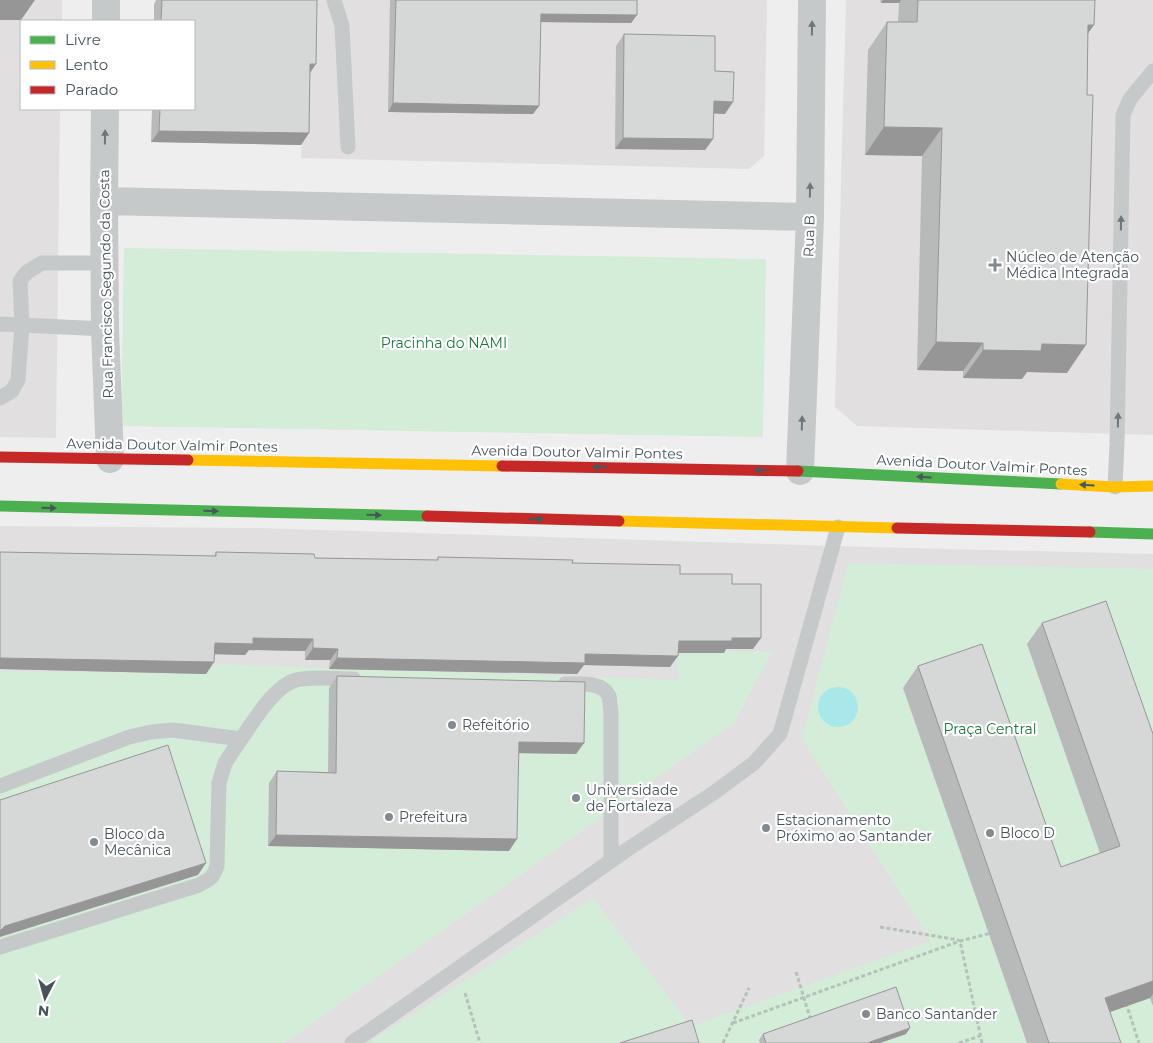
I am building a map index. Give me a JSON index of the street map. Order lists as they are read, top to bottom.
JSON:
{
  "streets": {
    "street": ["Rua B", "Rua Francisco Segundo da Costa", "Avenida Doutor Valmir Pontes"]
  },
  "crossings": [
    ["Rua B", "Avenida Doutor Valmir Pontes"],
    ["Rua Francisco Segundo da Costa", "Avenida Doutor Valmir Pontes"]
  ],
  "one_way": ["Rua B"],
  "parks": ["Pracinha do NAMI", "Praça Central"],
  "places": {
    "health": ["Núcleo de Atenção Médica Integrada"],
    "other": [
      "Refeitório",
      "Universidade de Fortaleza",
      "Prefeitura",
      "Estacionamento Próximo ao Santander",
      "Bloco D",
      "Bloco da Mecânica",
      "Banco Santander"
    ]
  },
  "legend": ["Livre", "Lento", "Parado"],
  "north": "bottom"
}
